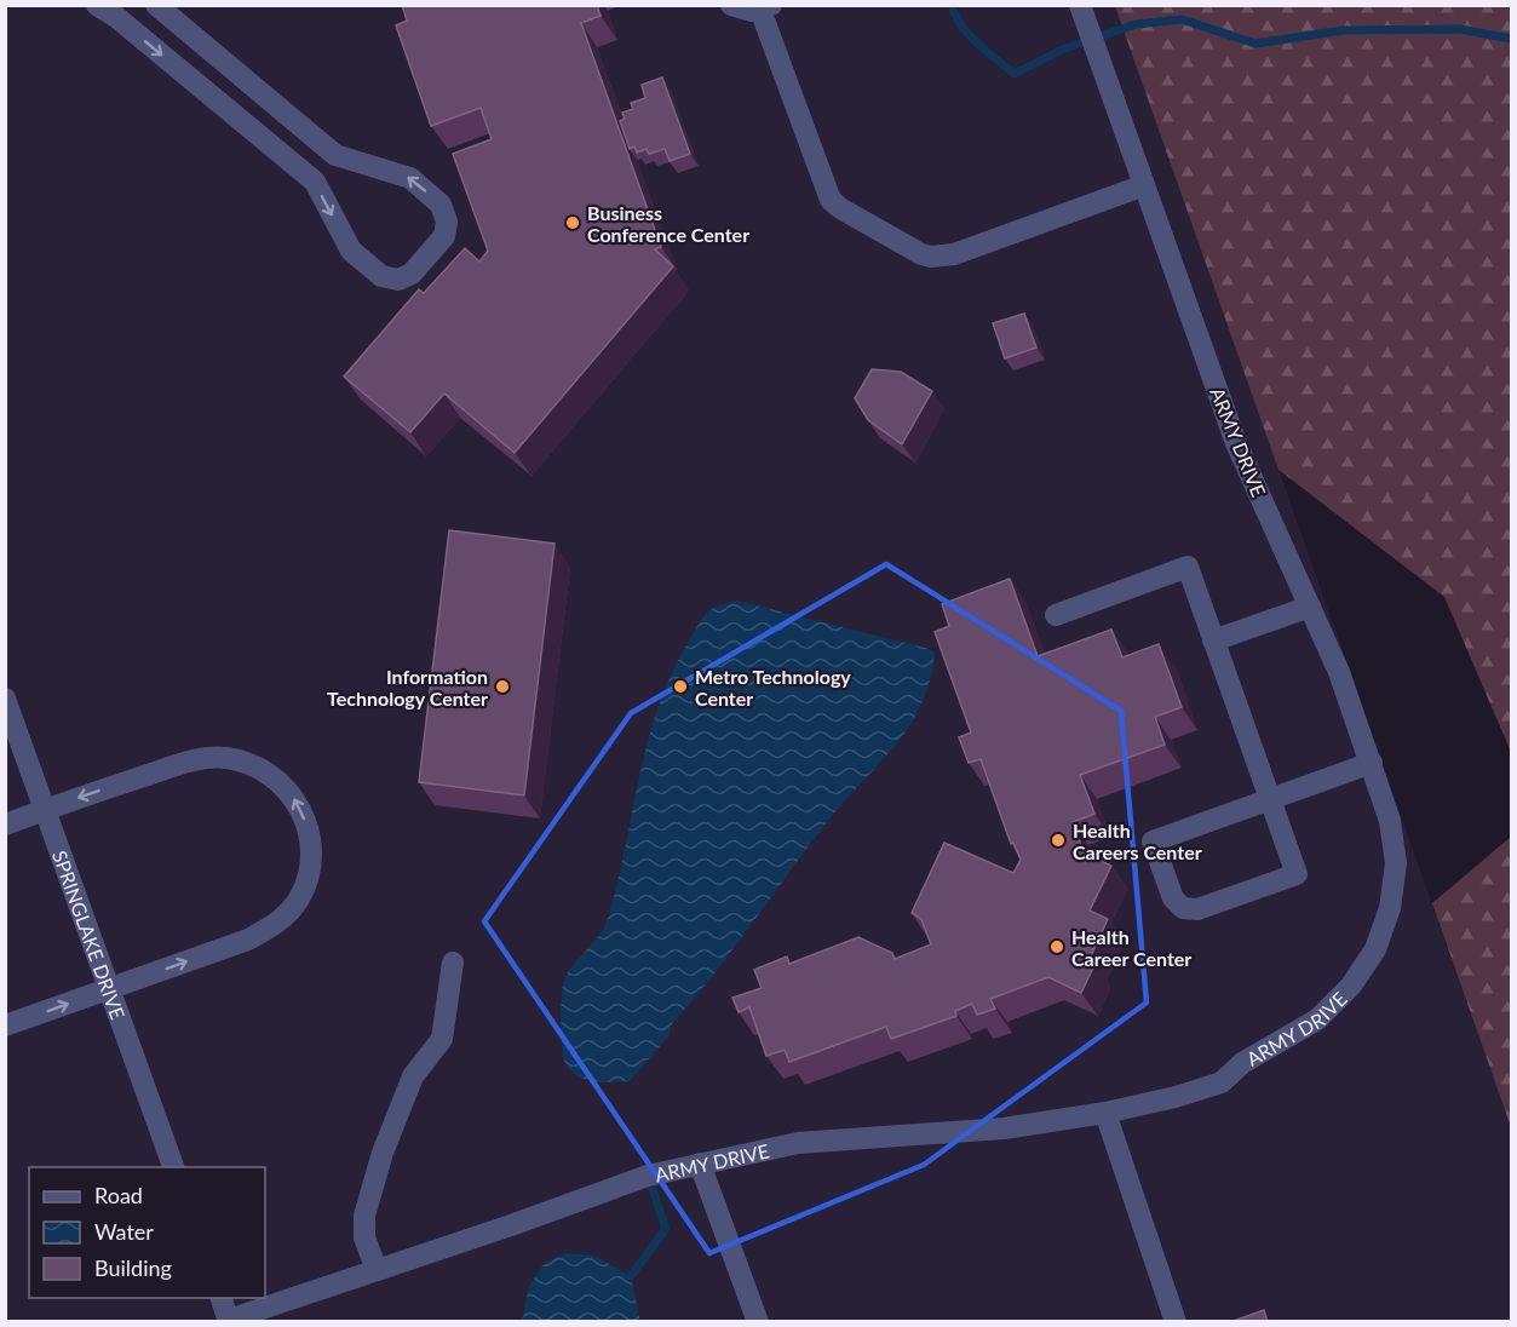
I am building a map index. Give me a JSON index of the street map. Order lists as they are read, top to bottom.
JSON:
{
  "streets": {
    "street": ["ARMY DRIVE", "SPRINGLAKE DRIVE"]
  },
  "places": [
    "Business Conference Center",
    "Information Technology Center",
    "Metro Technology Center",
    "Health Careers Center",
    "Health Career Center"
  ],
  "legend": ["Road", "Water", "Building"]
}
